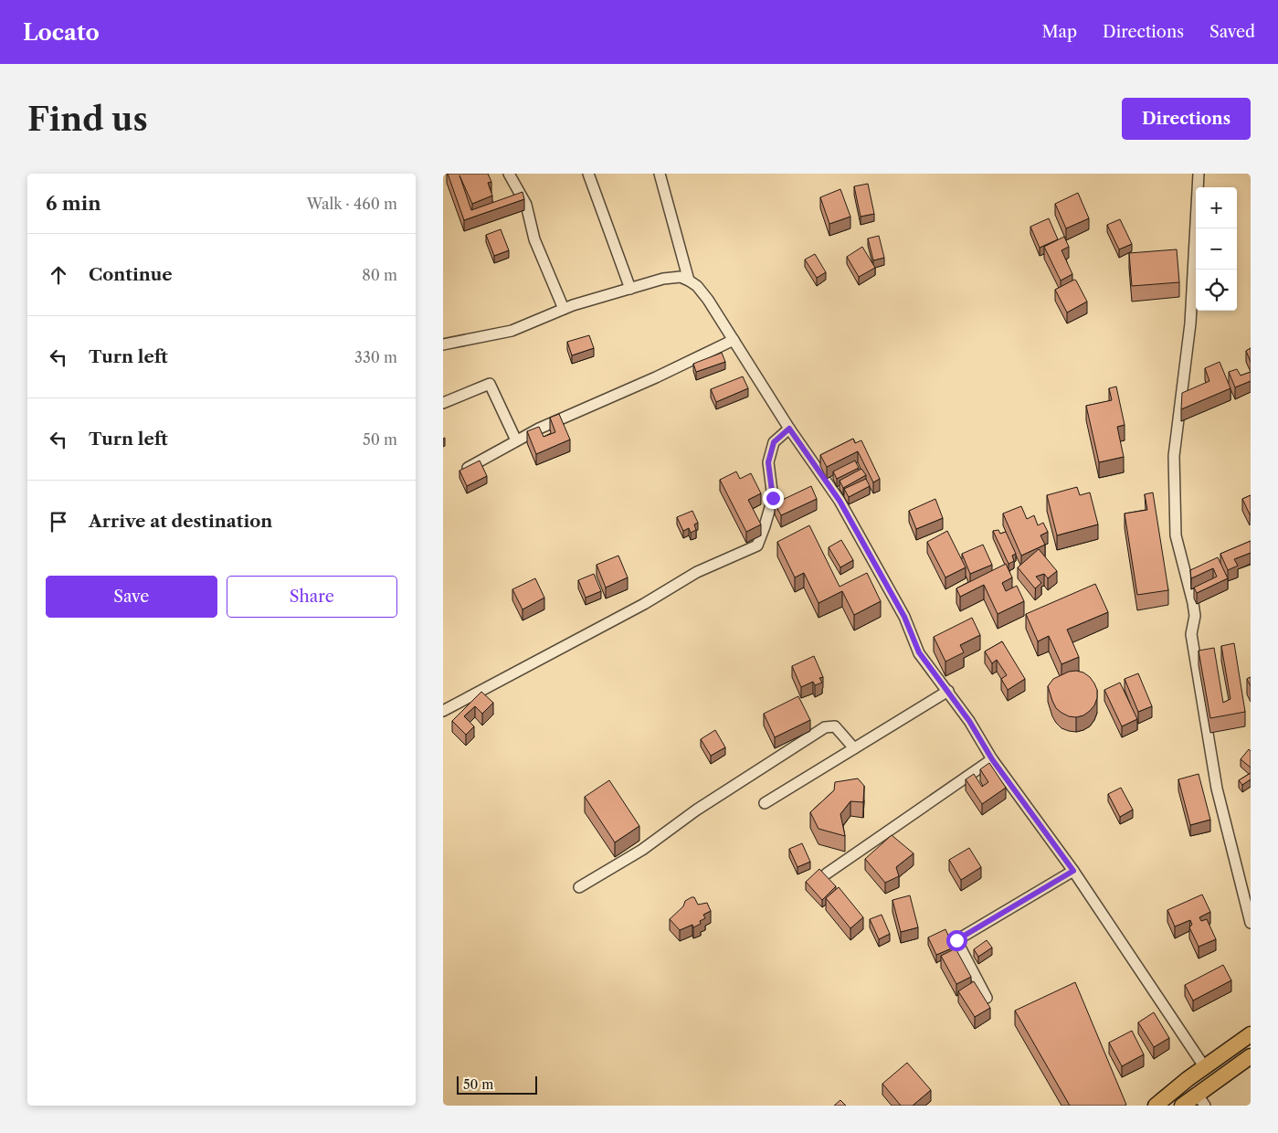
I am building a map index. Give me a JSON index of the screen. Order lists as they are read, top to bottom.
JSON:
{
  "scale_bar": "50 m",
  "page": {
    "header": "Locato",
    "nav": ["Map", "Directions", "Saved"],
    "buttons": [
      "Directions",
      ["Save", "Share"]
    ],
    "title": "Find us",
    "heading": ["6 min", "Walk · 460 m"],
    "map_buttons": ["+", "−"],
    "list": [
      ["Continue", "80 m"],
      ["Turn left", "330 m"],
      ["Turn left", "50 m"],
      "Arrive at destination"
    ],
    "scale": "50 m"
  }
}
